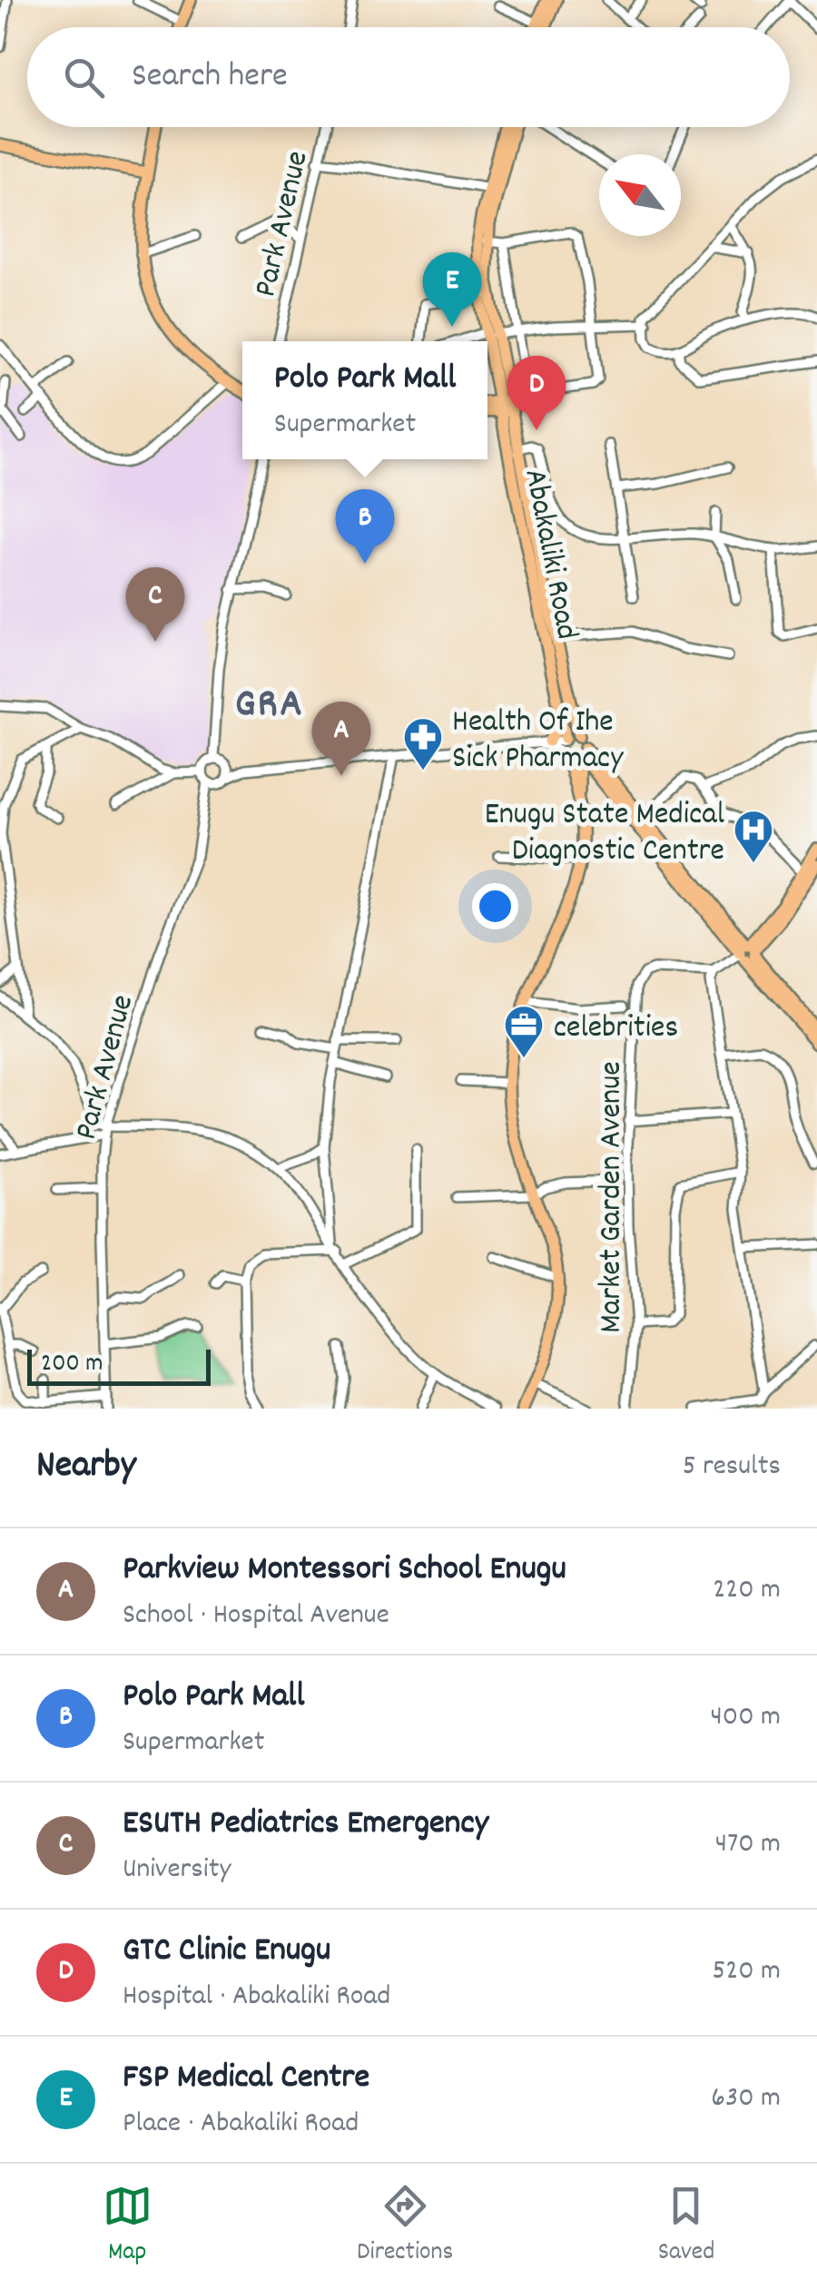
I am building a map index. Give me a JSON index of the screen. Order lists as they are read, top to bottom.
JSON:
{
  "streets": {
    "main road": ["Abakaliki Road"],
    "street": ["Park Avenue", "Market Garden Avenue"]
  },
  "districts": ["GRA"],
  "places": {
    "pharmacy": ["Health Of Ihe Sick Pharmacy"],
    "hospital": ["Enugu State Medical Diagnostic Centre"],
    "office": ["celebrities"]
  },
  "scale_bar": "200 m",
  "north": "top left",
  "page": {
    "search": "Search here",
    "pins": [
      "E",
      "D",
      "B",
      "C",
      "A"
    ],
    "popup": ["Polo Park Mall", "Supermarket"],
    "scale": "200 m",
    "heading": ["Nearby", "5 results"],
    "list": [
      {
        "mark": "A",
        "name": "Parkview Montessori School Enugu",
        "note": "School · Hospital Avenue",
        "value": "220 m"
      },
      {
        "mark": "B",
        "name": "Polo Park Mall",
        "note": "Supermarket",
        "value": "400 m"
      },
      {
        "mark": "C",
        "name": "ESUTH Pediatrics Emergency",
        "note": "University",
        "value": "470 m"
      },
      {
        "mark": "D",
        "name": "GTC Clinic Enugu",
        "note": "Hospital · Abakaliki Road",
        "value": "520 m"
      },
      {
        "mark": "E",
        "name": "FSP Medical Centre",
        "note": "Place · Abakaliki Road",
        "value": "630 m"
      }
    ],
    "nav": ["Map", "Directions", "Saved"]
  }
}
